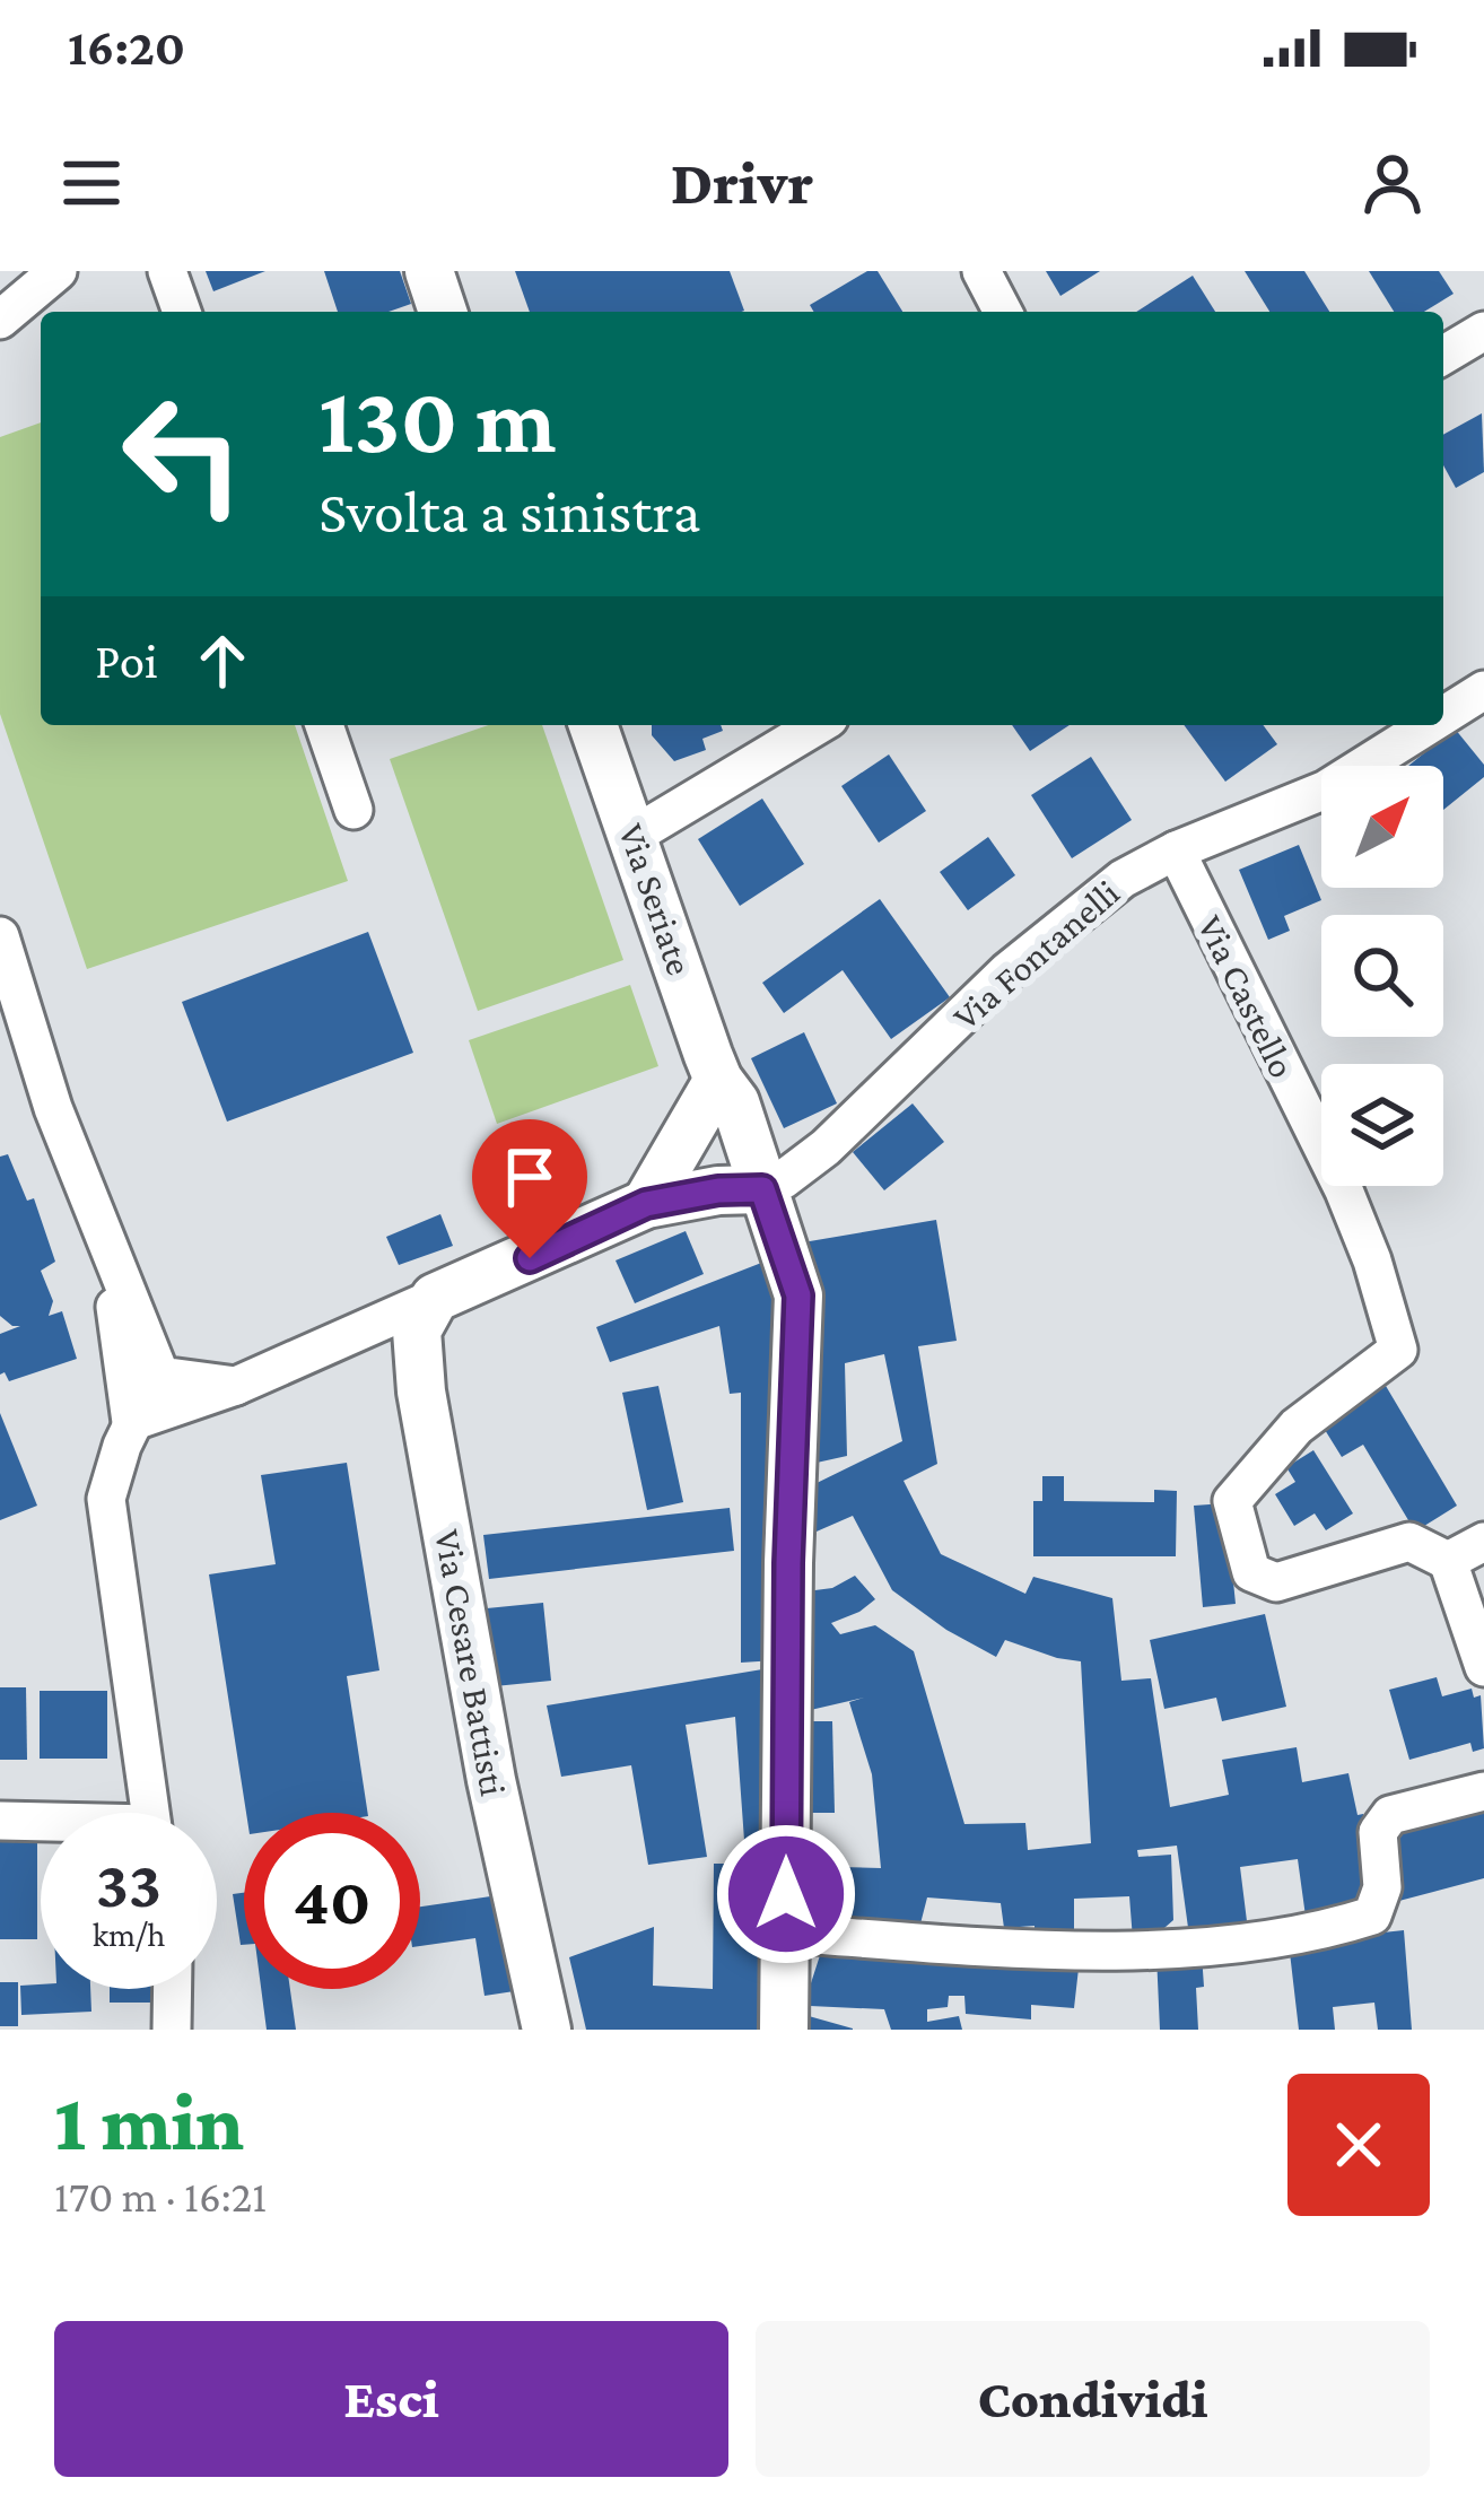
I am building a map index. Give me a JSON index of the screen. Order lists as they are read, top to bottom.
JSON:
{
  "streets": {
    "street": [
      "Via Seriate",
      "Via Fontanelli",
      "Via Castello",
      "Via Cesare Battisti"
    ]
  },
  "crossings": [
    ["Via Seriate", "Via Fontanelli"],
    ["Via Fontanelli", "Via Castello"]
  ],
  "north": "top right",
  "page": {
    "status": "16:20",
    "header": "Drivr",
    "turn": ["130 m", "Svolta a sinistra"],
    "then": "Poi",
    "speed": "33 km/h",
    "limit": "40",
    "heading": ["1 min", "170 m · 16:21"],
    "buttons": ["Esci", "Condividi"]
  }
}
